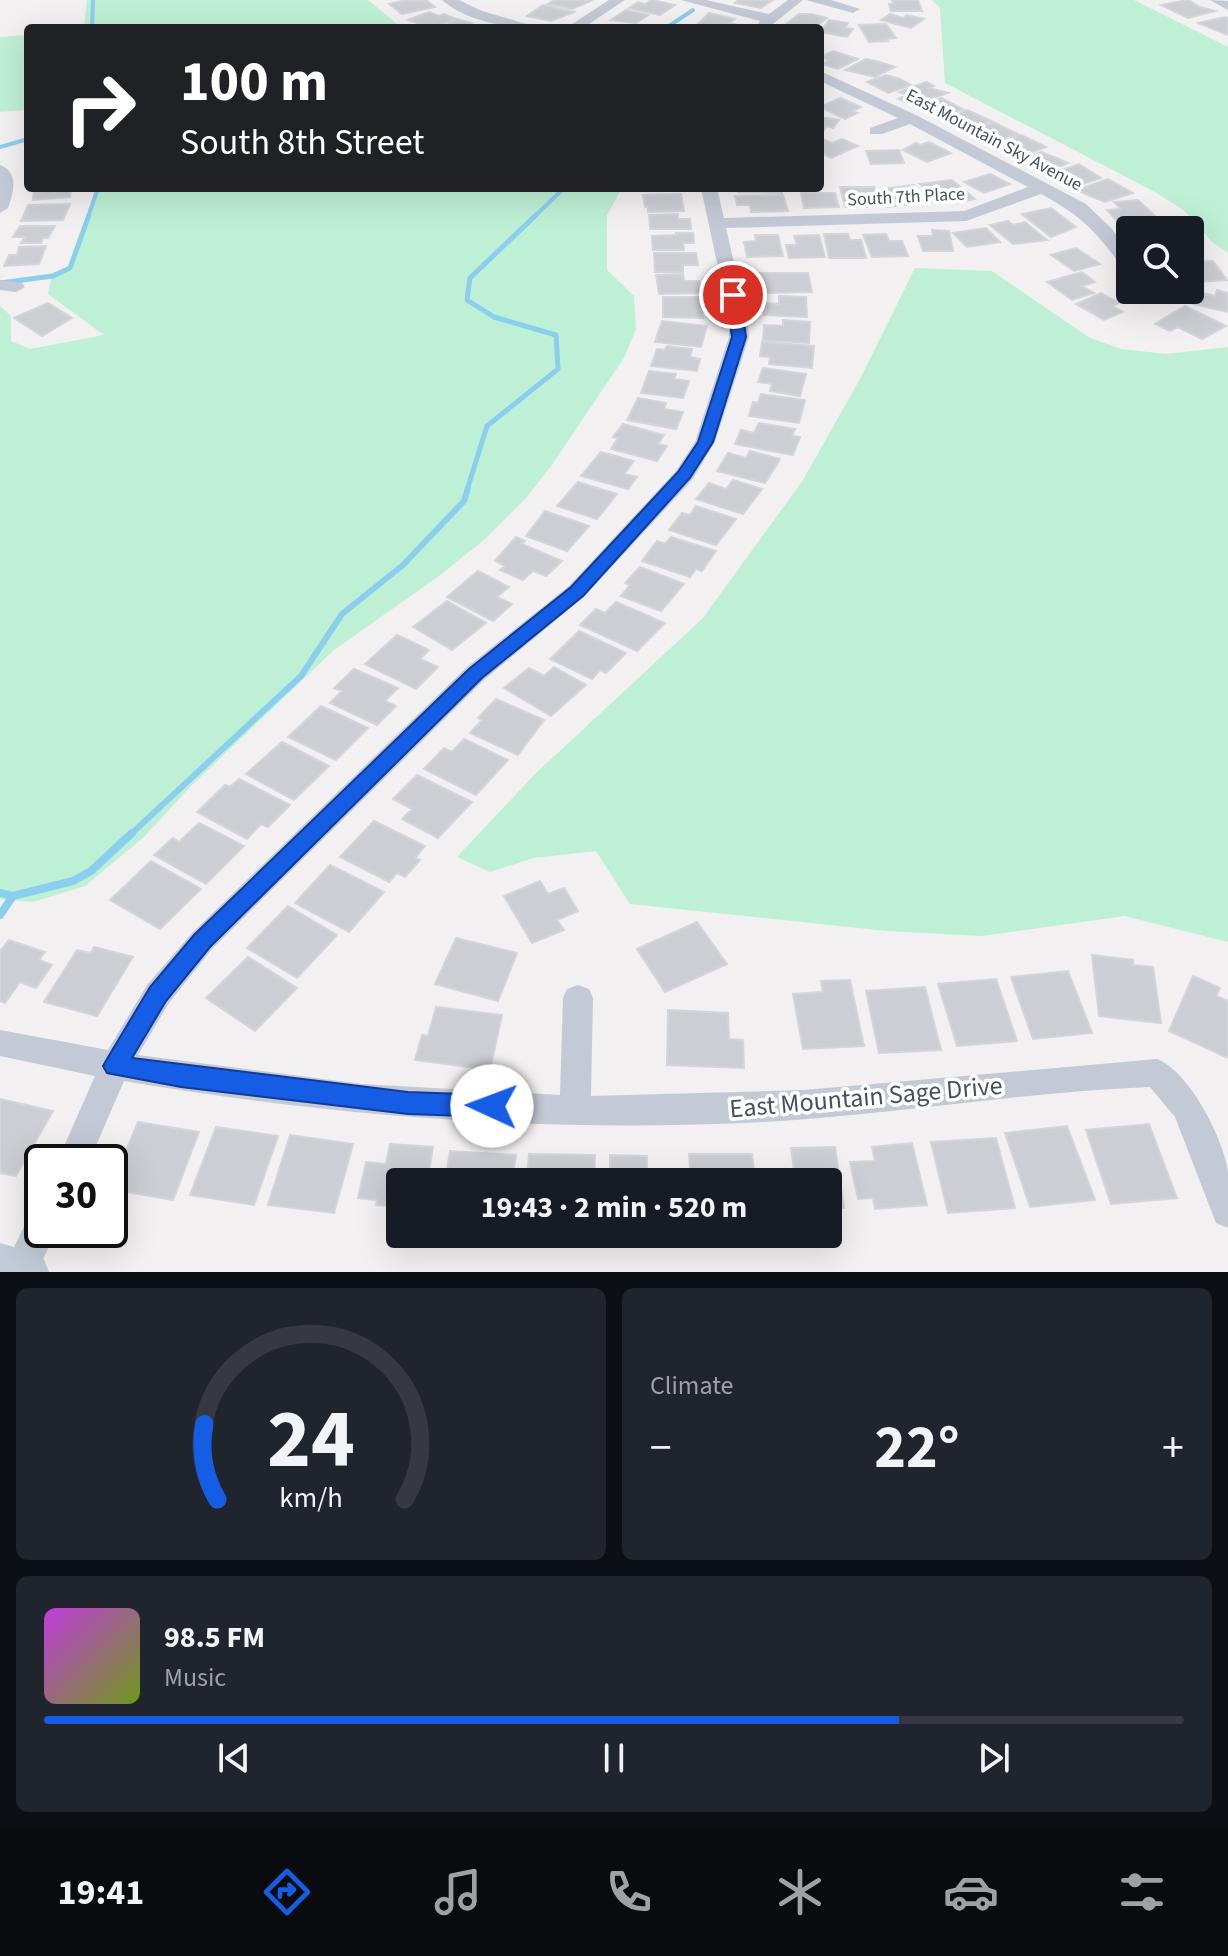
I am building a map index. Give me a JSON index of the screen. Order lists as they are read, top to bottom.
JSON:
{
  "streets": {
    "street": ["East Mountain Sky Avenue", "South 7th Place", "East Mountain Sage Drive"]
  },
  "crossings": [
    ["East Mountain Sky Avenue", "South 7th Place"]
  ],
  "page": {
    "turn": ["100 m", "South 8th Street"],
    "limit": "30",
    "trip": "19:43 · 2 min · 520 m",
    "tile": "Climate",
    "heat": ["−", "22°", "+"],
    "song": ["98.5 FM", "Music"],
    "tabs": "19:41",
    "gauge": ["24", "km/h"]
  }
}
